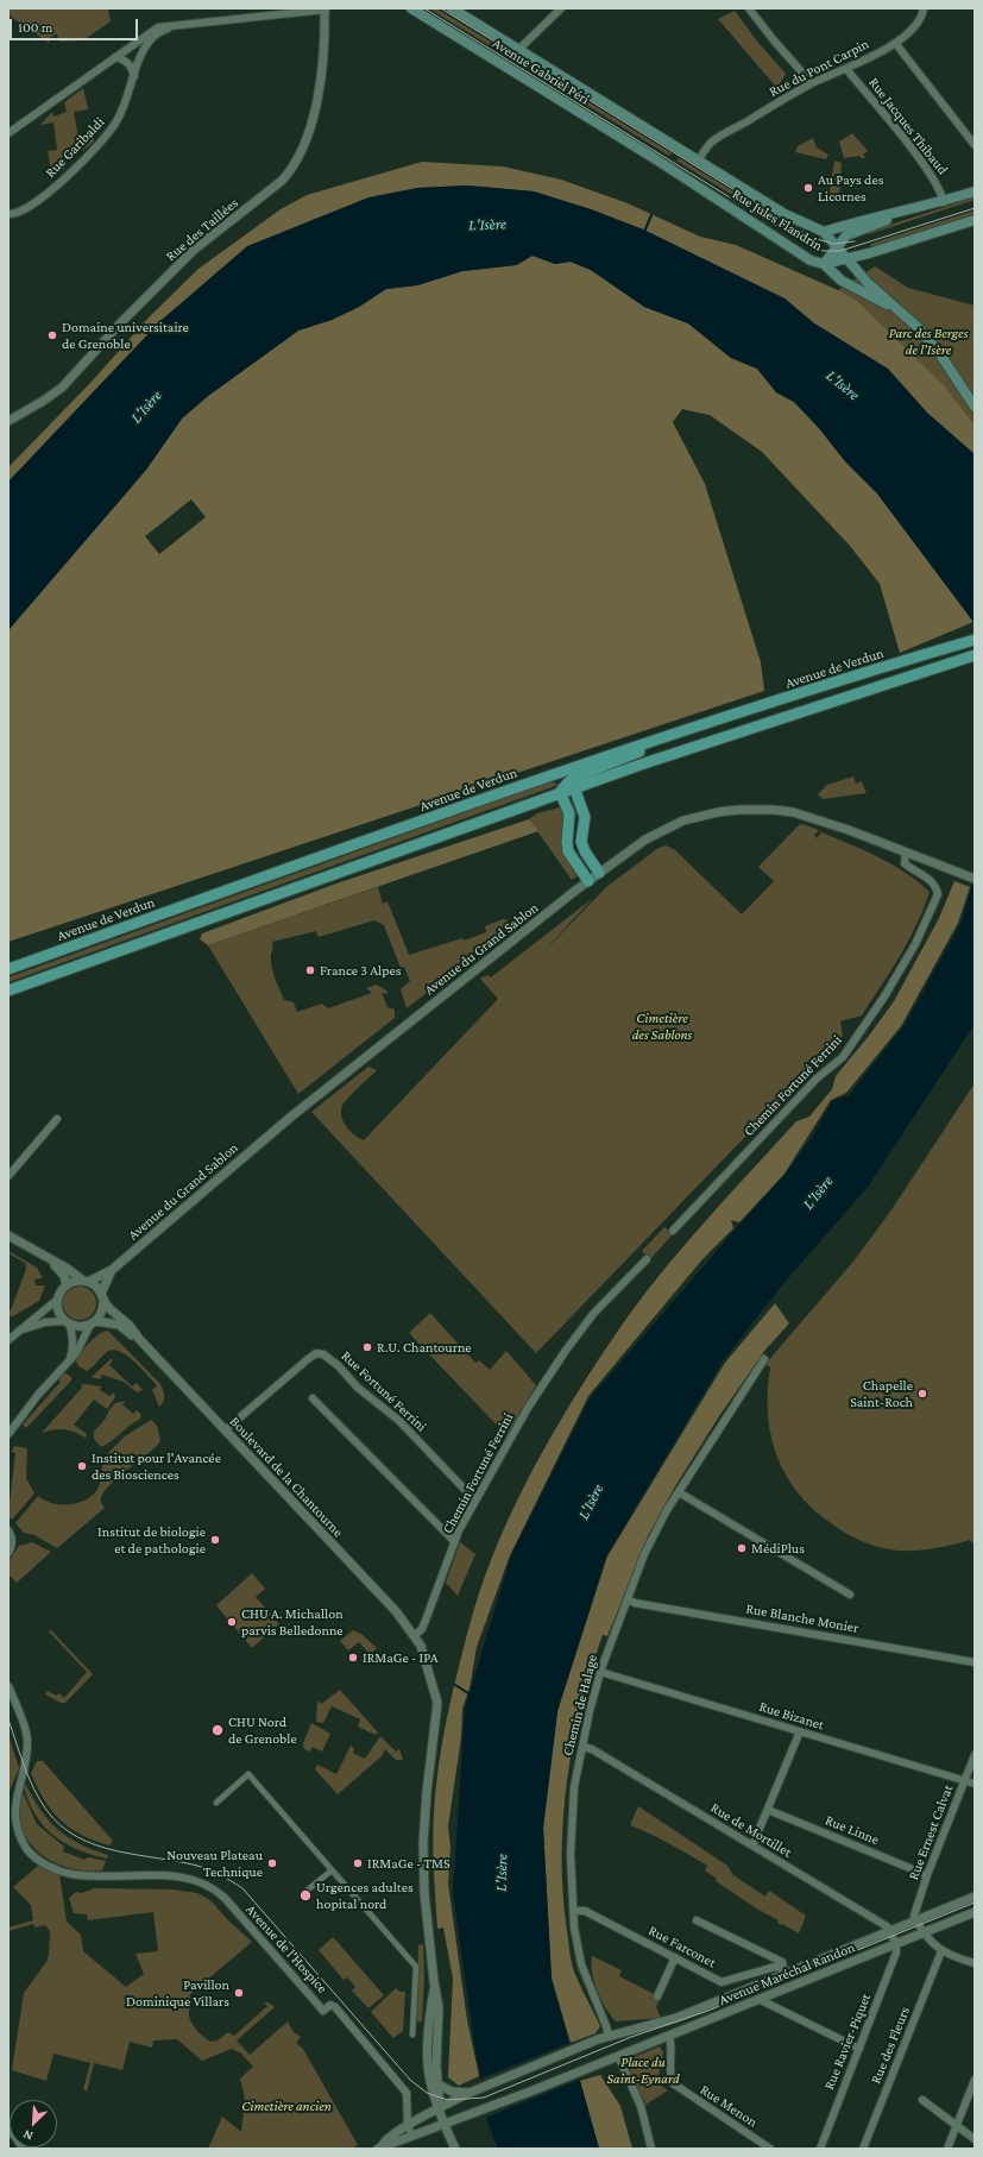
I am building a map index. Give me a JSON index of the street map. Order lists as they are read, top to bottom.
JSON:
{
  "streets": {
    "main road": ["Avenue Gabriel Péri", "Rue Jules Flandrin", "Avenue de Verdun"],
    "street": [
      "Rue du Pont Carpin",
      "Rue Jacques Thibaud",
      "Rue Garibaldi",
      "Rue des Taillées",
      "Avenue du Grand Sablon",
      "Chemin Fortuné Ferrini",
      "Rue Fortuné Ferrini",
      "Boulevard de la Chantourne",
      "Rue Blanche Monier",
      "Chemin de Halage",
      "Rue Bizanet",
      "Rue de Mortillet",
      "Rue Linne",
      "Rue Ernest Calvat",
      "Rue Farconet",
      "Avenue de l'Hospice",
      "Avenue Maréchal Randon",
      "Rue Ravier-Piquet",
      "Rue des Fleurs",
      "Rue Menon"
    ]
  },
  "crossings": [
    ["Rue du Pont Carpin", "Rue Jacques Thibaud"],
    ["Rue du Pont Carpin", "Rue Jules Flandrin"],
    ["Avenue Gabriel Péri", "Rue Jules Flandrin"],
    ["Rue Jacques Thibaud", "Rue Jules Flandrin"],
    ["Avenue du Grand Sablon", "Chemin Fortuné Ferrini"],
    ["Avenue du Grand Sablon", "Boulevard de la Chantourne"],
    ["Chemin Fortuné Ferrini", "Rue Fortuné Ferrini"],
    ["Chemin Fortuné Ferrini", "Boulevard de la Chantourne"],
    ["Rue Fortuné Ferrini", "Boulevard de la Chantourne"],
    ["Rue Blanche Monier", "Chemin de Halage"],
    ["Chemin de Halage", "Rue Bizanet"],
    ["Chemin de Halage", "Rue de Mortillet"],
    ["Chemin de Halage", "Rue Farconet"],
    ["Chemin de Halage", "Avenue Maréchal Randon"],
    ["Rue Bizanet", "Rue Ernest Calvat"],
    ["Rue de Mortillet", "Avenue Maréchal Randon"],
    ["Rue de Mortillet", "Rue Ravier-Piquet"],
    ["Rue Linne", "Rue Ernest Calvat"],
    ["Rue Ernest Calvat", "Avenue Maréchal Randon"],
    ["Rue Farconet", "Avenue Maréchal Randon"],
    ["Avenue de l'Hospice", "Avenue Maréchal Randon"],
    ["Avenue Maréchal Randon", "Rue Ravier-Piquet"],
    ["Avenue Maréchal Randon", "Rue Menon"]
  ],
  "water": ["L'Isère"],
  "parks": [
    "Parc des Berges de l'Isère",
    "Cimetière des Sablons",
    "Place du Saint-Eynard",
    "Cimetière ancien"
  ],
  "places": [
    "Au Pays des Licornes",
    "Domaine universitaire de Grenoble",
    "France 3 Alpes",
    "R.U. Chantourne",
    "Chapelle Saint-Roch",
    "Institut pour l'Avancée des Biosciences",
    "Institut de biologie et de pathologie",
    "MédiPlus",
    "CHU A. Michallon parvis Belledonne",
    "IRMaGe - IPA",
    "CHU Nord de Grenoble",
    "Nouveau Plateau Technique",
    "IRMaGe - TMS",
    "Urgences adultes hopital nord",
    "Pavillon Dominique Villars"
  ],
  "scale_bar": "100 m",
  "north": "bottom left"
}
